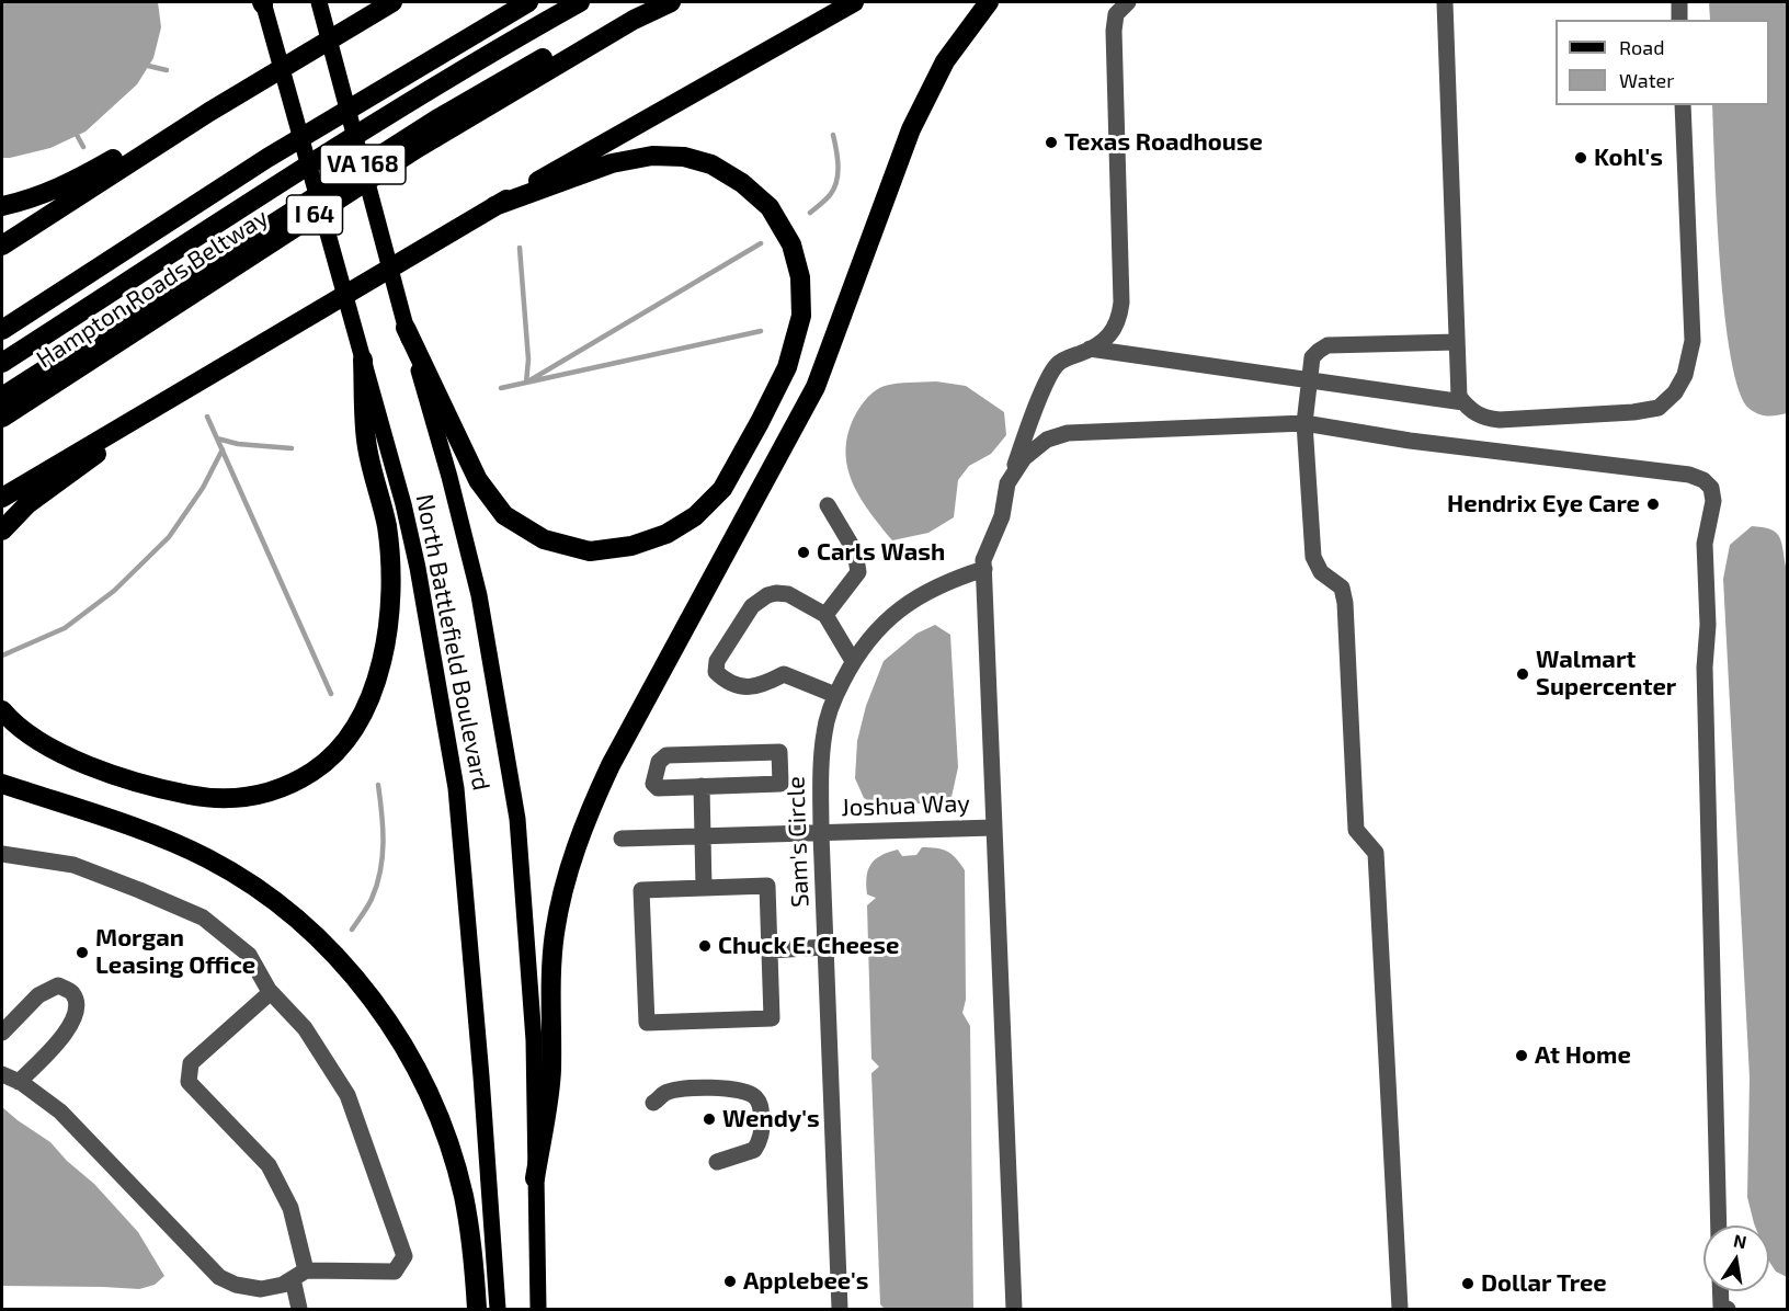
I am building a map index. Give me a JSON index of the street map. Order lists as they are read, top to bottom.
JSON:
{
  "streets": {
    "highway": ["I 64", "Hampton Roads Beltway"],
    "main road": ["VA 168", "North Battlefield Boulevard"],
    "street": ["Joshua Way", "Sam's Circle"]
  },
  "crossings": [
    ["Joshua Way", "Sam's Circle"]
  ],
  "places": [
    "Texas Roadhouse",
    "Kohl's",
    "Hendrix Eye Care",
    "Carls Wash",
    "Walmart Supercenter",
    "Chuck E. Cheese",
    "Morgan Leasing Office",
    "At Home",
    "Wendy's",
    "Applebee's",
    "Dollar Tree"
  ],
  "legend": ["Road", "Water"],
  "north": "top"
}
